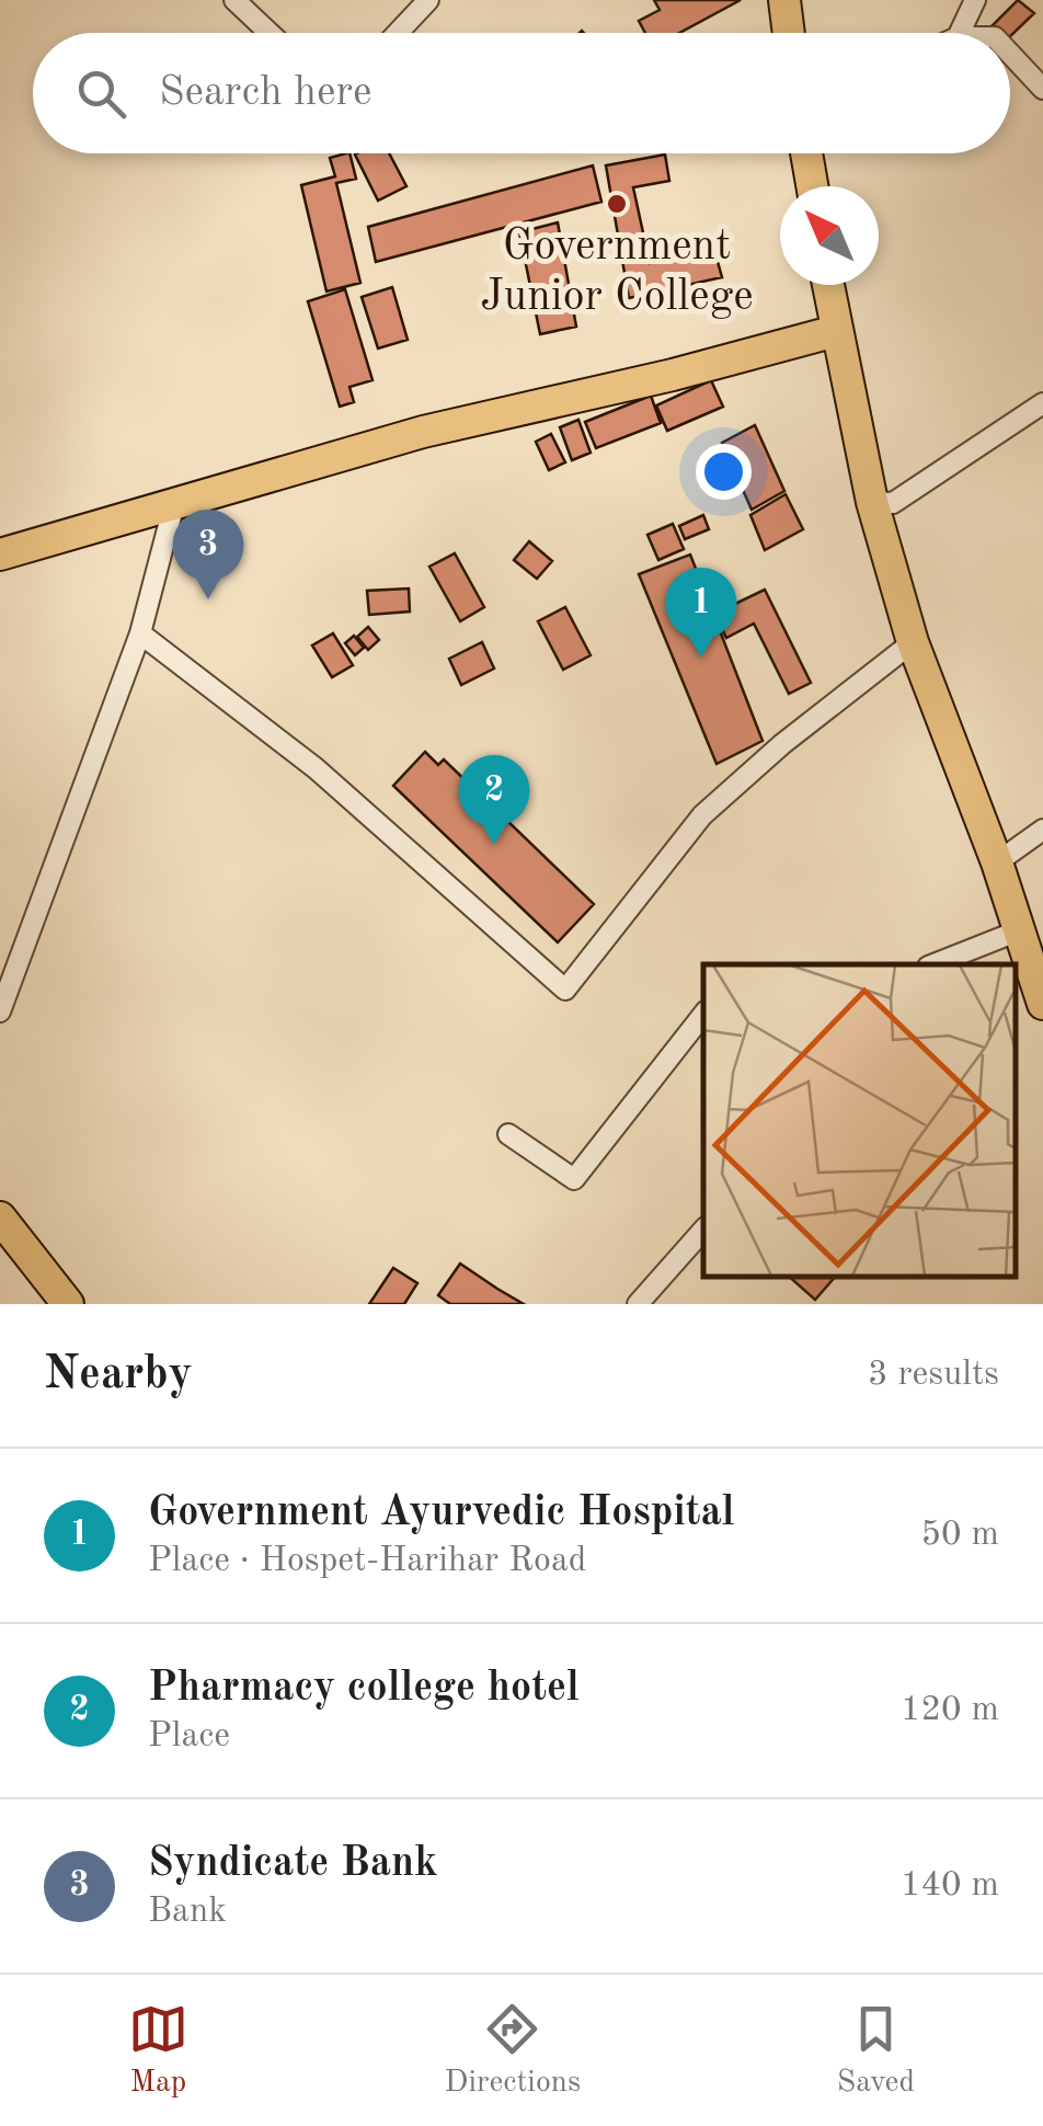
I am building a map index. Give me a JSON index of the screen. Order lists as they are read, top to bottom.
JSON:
{
  "places": ["Government Junior College"],
  "north": "top left",
  "page": {
    "search": "Search here",
    "pins": ["3", "1", "2"],
    "heading": ["Nearby", "3 results"],
    "list": [
      {
        "mark": "1",
        "name": "Government Ayurvedic Hospital",
        "note": "Place · Hospet-Harihar Road",
        "value": "50 m"
      },
      {
        "mark": "2",
        "name": "Pharmacy college hotel",
        "note": "Place",
        "value": "120 m"
      },
      {
        "mark": "3",
        "name": "Syndicate Bank",
        "note": "Bank",
        "value": "140 m"
      }
    ],
    "nav": ["Map", "Directions", "Saved"]
  }
}
